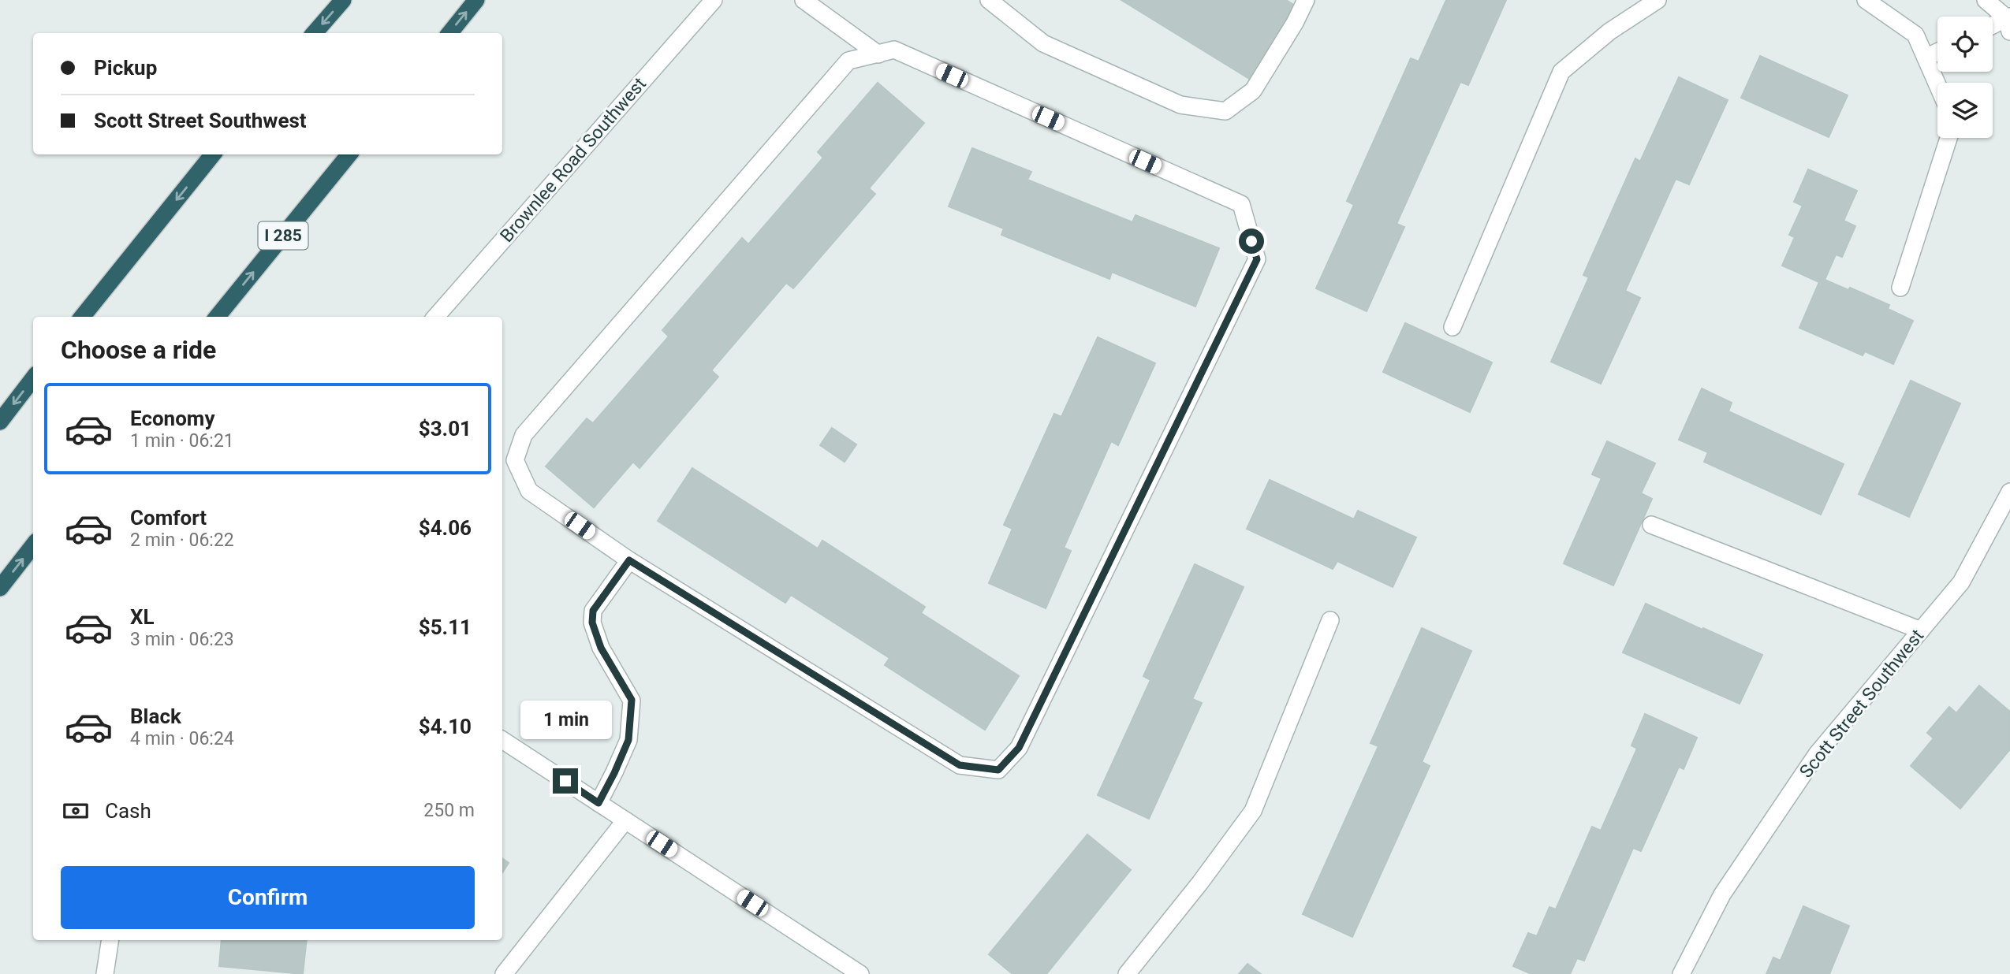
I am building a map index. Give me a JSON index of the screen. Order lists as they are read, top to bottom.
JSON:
{
  "streets": {
    "highway": ["I 285"],
    "street": ["Brownlee Road Southwest", "Scott Street Southwest"]
  },
  "page": {
    "banner": ["Pickup", "Scott Street Southwest"],
    "heading": "Choose a ride",
    "list": [
      {
        "name": "Economy",
        "note": "1 min · 06:21",
        "value": "$3.01"
      },
      {
        "name": "Comfort",
        "note": "2 min · 06:22",
        "value": "$4.06"
      },
      {
        "name": "XL",
        "note": "3 min · 06:23",
        "value": "$5.11"
      },
      {
        "name": "Black",
        "note": "4 min · 06:24",
        "value": "$4.10"
      }
    ],
    "bubble": "1 min",
    "pay": ["Cash", "250 m"],
    "buttons": "Confirm"
  }
}
